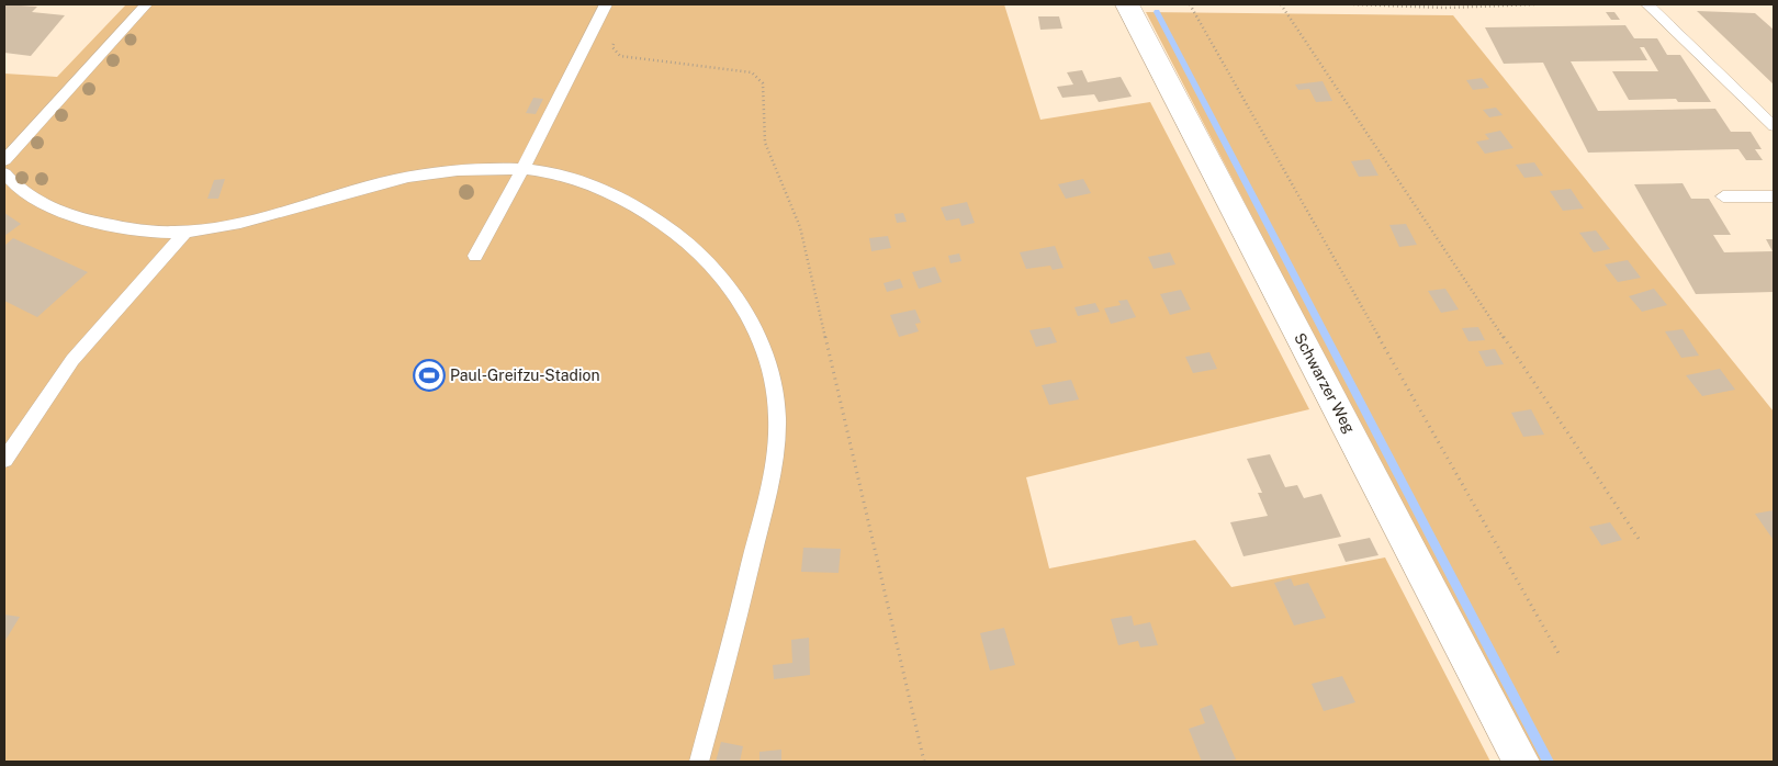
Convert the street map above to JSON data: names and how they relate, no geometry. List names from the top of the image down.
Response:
{
  "streets": {
    "street": ["Schwarzer Weg"]
  },
  "places": {
    "sports": ["Paul-Greifzu-Stadion"]
  }
}
